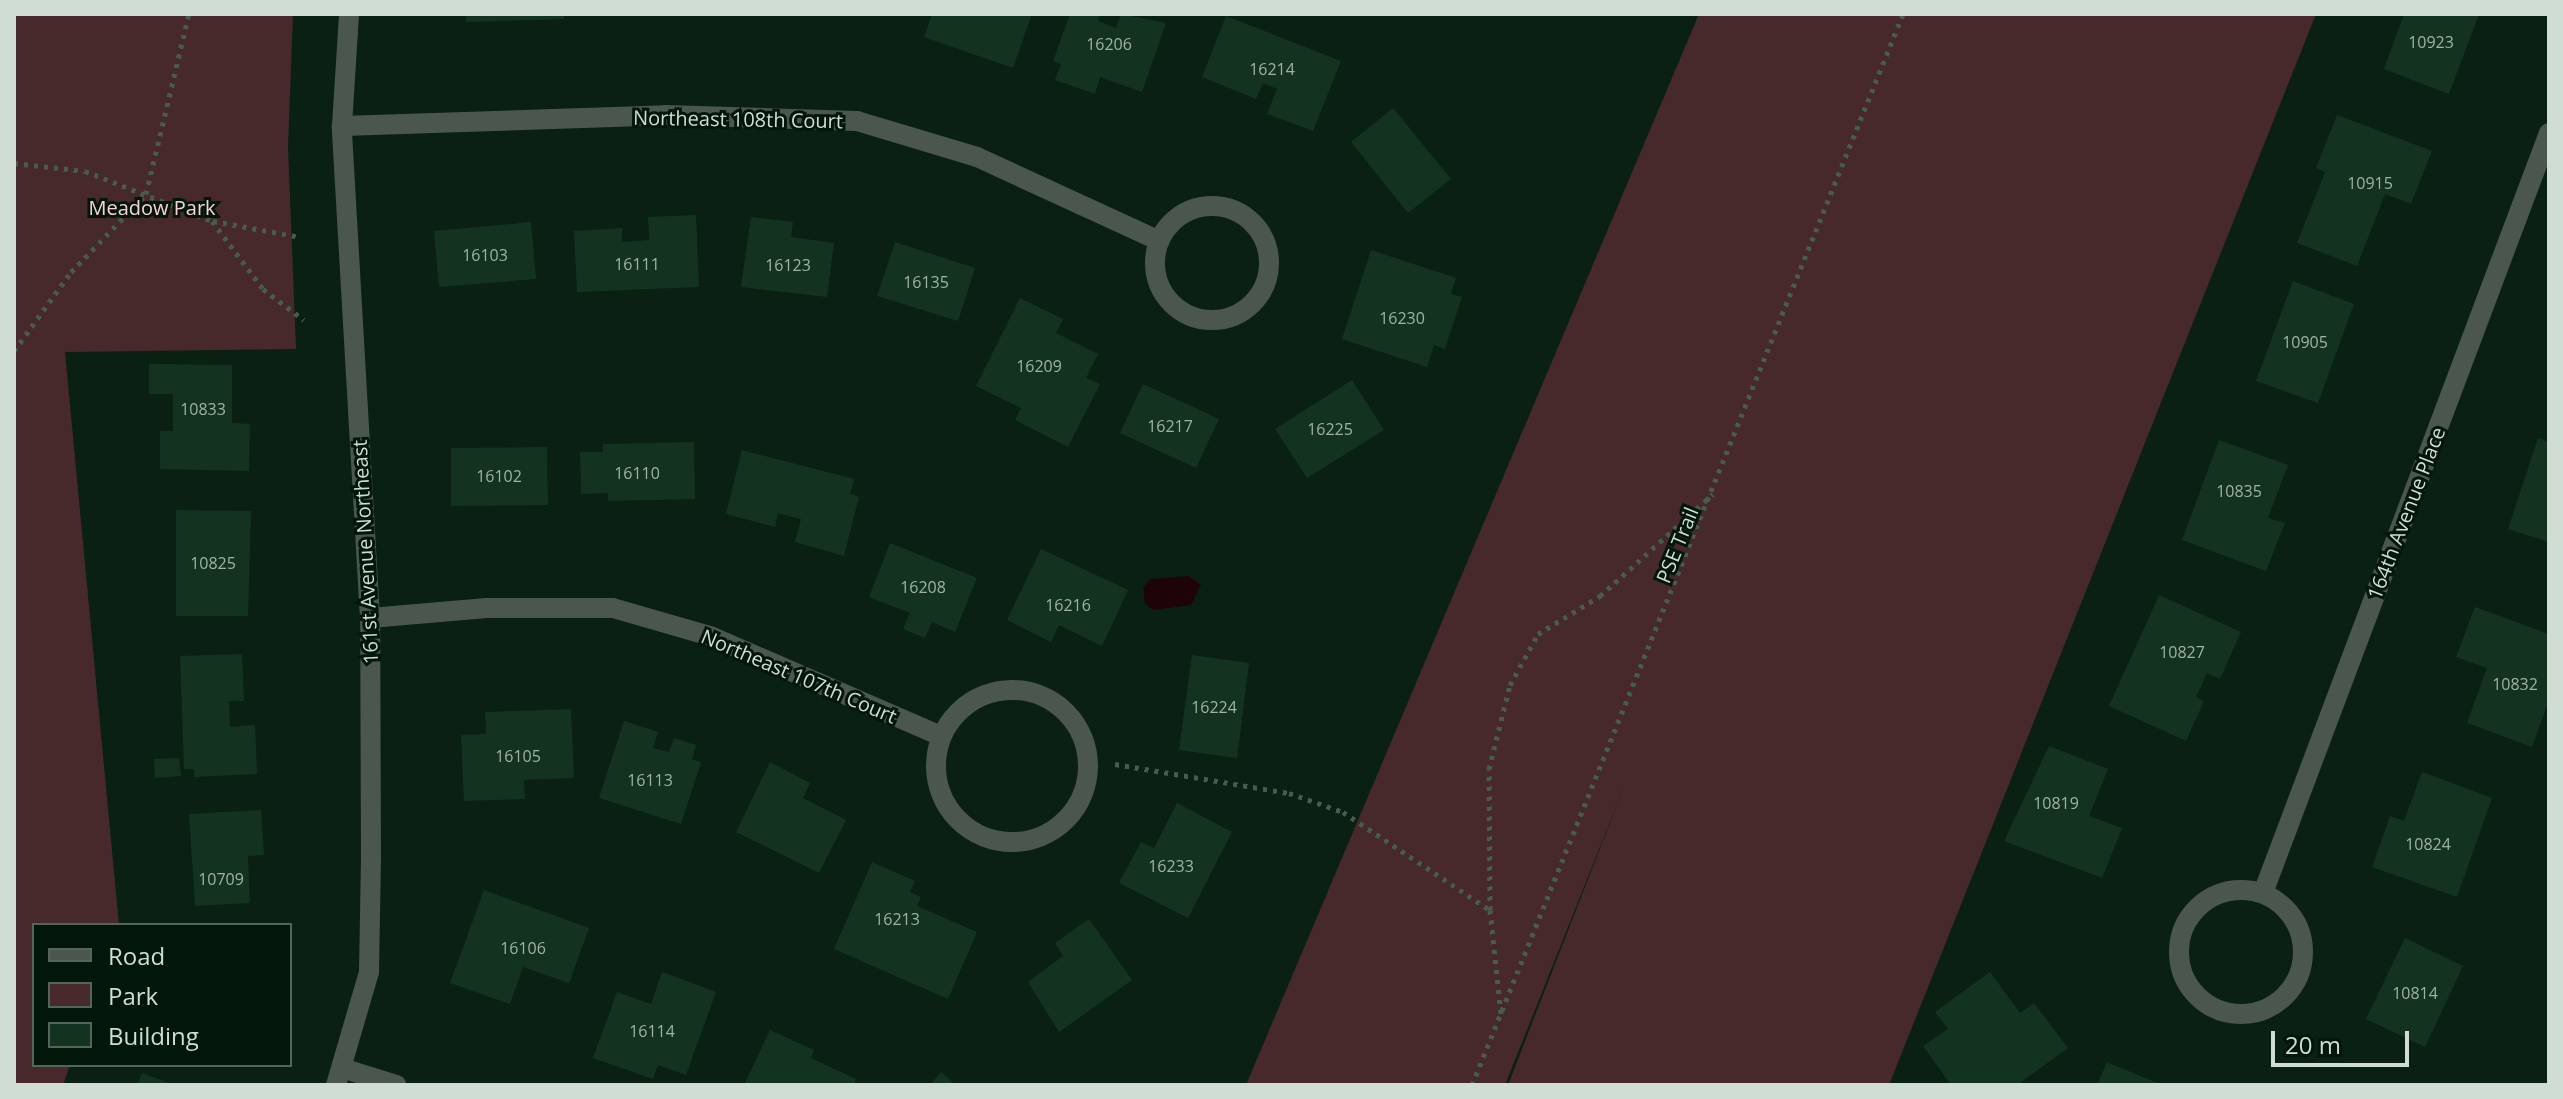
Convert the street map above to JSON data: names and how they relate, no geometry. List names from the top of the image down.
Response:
{
  "streets": {
    "street": [
      "Northeast 108th Court",
      "164th Avenue Place",
      "161st Avenue Northeast",
      "Northeast 107th Court"
    ],
    "path": ["PSE Trail"]
  },
  "crossings": [
    ["Northeast 108th Court", "161st Avenue Northeast"],
    ["161st Avenue Northeast", "Northeast 107th Court"]
  ],
  "parks": ["Meadow Park"],
  "house_numbers": [
    "10923",
    "16206",
    "16214",
    "10915",
    "16103",
    "16111",
    "16123",
    "16135",
    "16230",
    "10905",
    "16209",
    "10833",
    "16217",
    "16225",
    "16110",
    "16102",
    "10835",
    "10825",
    "16208",
    "16216",
    "10827",
    "10832",
    "16224",
    "16105",
    "16113",
    "10819",
    "10824",
    "16233",
    "10709",
    "16213",
    "16106",
    "10814",
    "16114"
  ],
  "legend": ["Road", "Park", "Building"],
  "scale_bar": "20 m"
}
